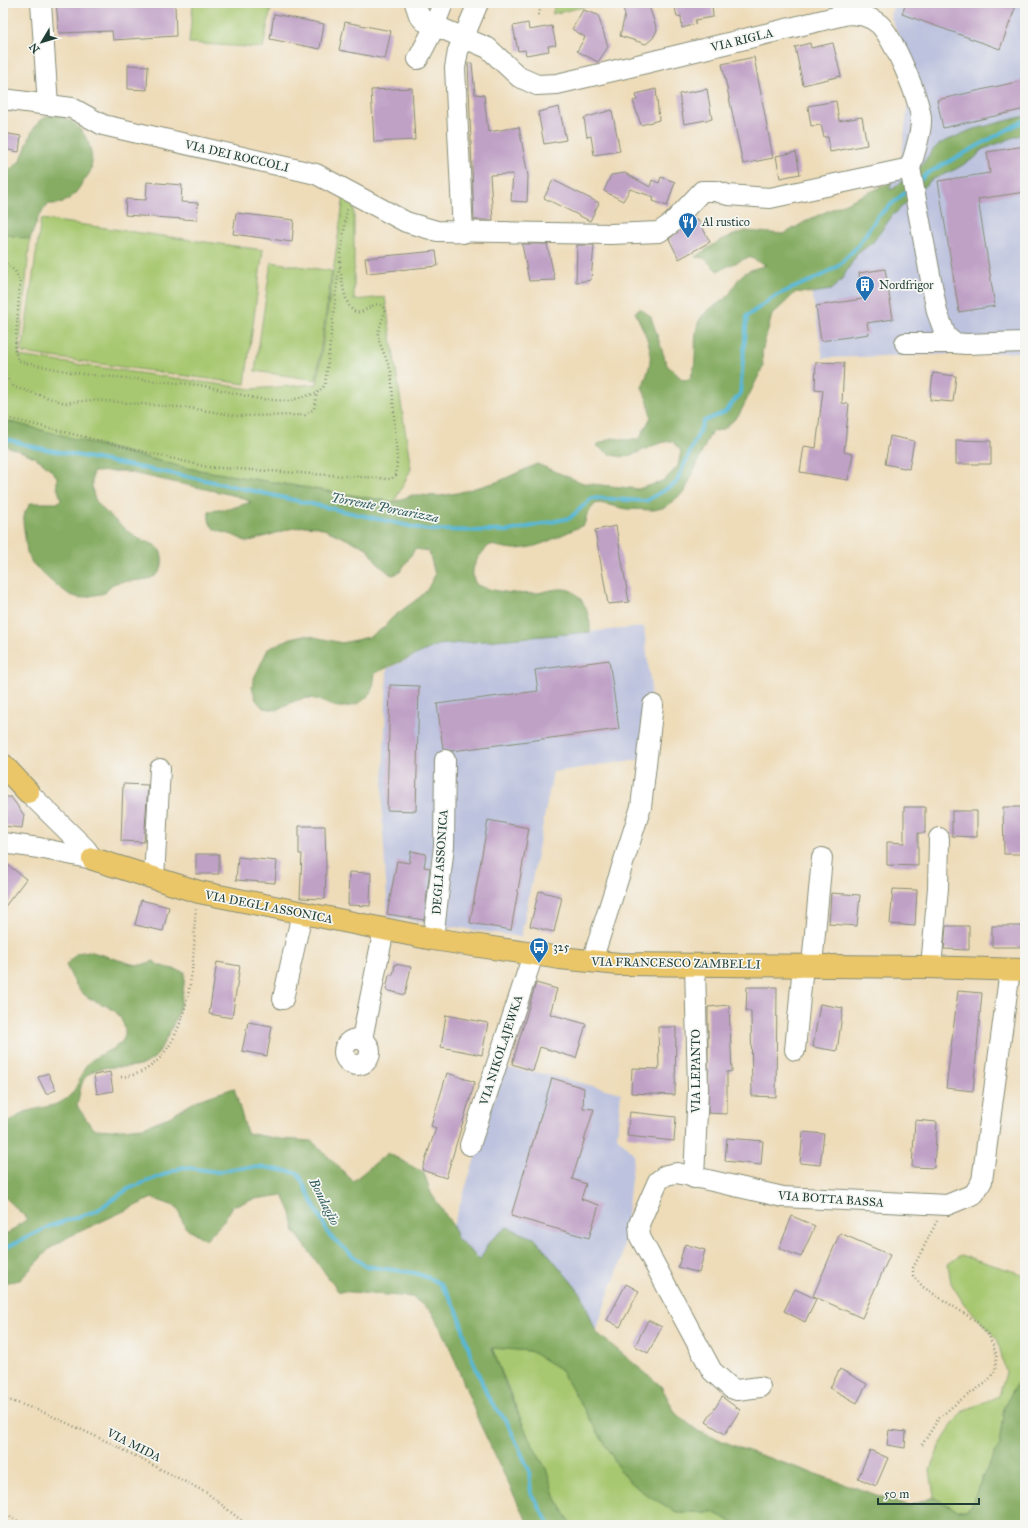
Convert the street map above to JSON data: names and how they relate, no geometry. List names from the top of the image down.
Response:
{
  "streets": {
    "main road": ["VIA DEGLI ASSONICA", "VIA FRANCESCO ZAMBELLI"],
    "street": [
      "VIA RIGLA",
      "VIA DEI ROCCOLI",
      "DEGLI ASSONICA",
      "VIA NIKOLAJEWKA",
      "VIA LEPANTO",
      "VIA BOTTA BASSA"
    ],
    "path": ["VIA MIDA"]
  },
  "crossings": [
    ["DEGLI ASSONICA", "VIA DEGLI ASSONICA"],
    ["VIA DEGLI ASSONICA", "VIA FRANCESCO ZAMBELLI"],
    ["VIA DEGLI ASSONICA", "VIA NIKOLAJEWKA"],
    ["VIA FRANCESCO ZAMBELLI", "VIA NIKOLAJEWKA"],
    ["VIA FRANCESCO ZAMBELLI", "VIA LEPANTO"],
    ["VIA FRANCESCO ZAMBELLI", "VIA BOTTA BASSA"],
    ["VIA LEPANTO", "VIA BOTTA BASSA"]
  ],
  "water": ["Torrente Porcarizza", "Bondaglio"],
  "places": {
    "restaurant": ["Al rustico"],
    "building": ["Nordfrigor"],
    "bus stop": ["325"]
  },
  "scale_bar": "50 m",
  "north": "bottom left"
}
